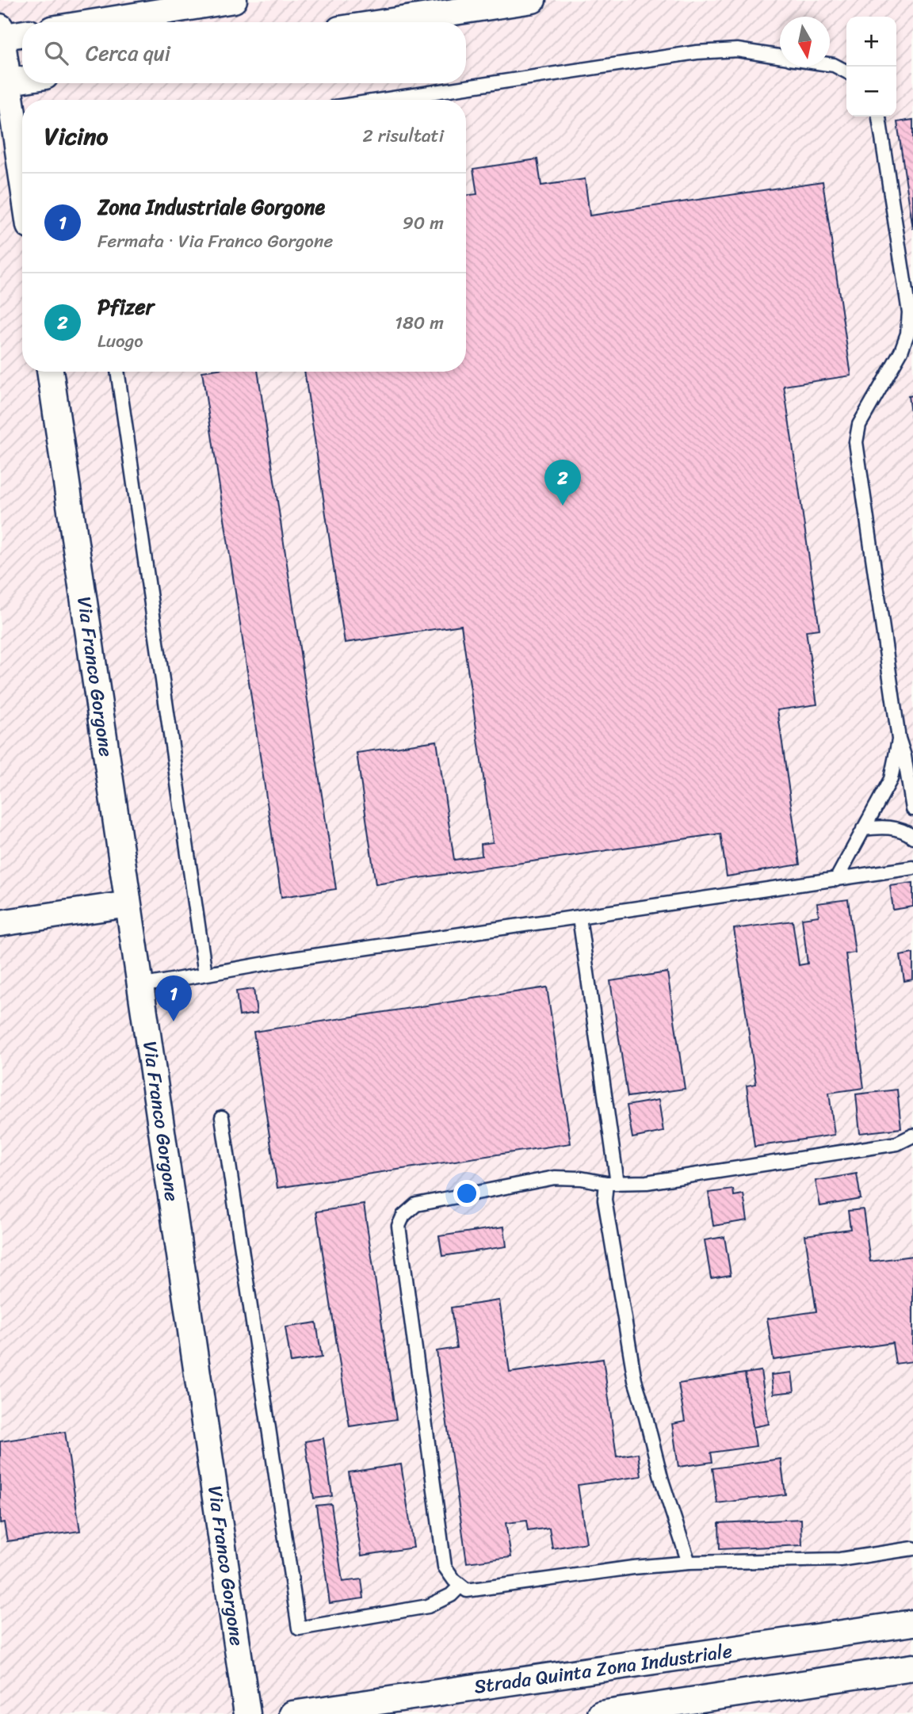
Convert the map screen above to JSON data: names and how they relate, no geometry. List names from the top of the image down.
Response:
{
  "streets": {
    "street": ["Via Franco Gorgone", "Strada Quinta Zona Industriale"]
  },
  "north": "bottom",
  "page": {
    "map_buttons": ["+", "−"],
    "search": "Cerca qui",
    "heading": ["Vicino", "2 risultati"],
    "list": [
      {
        "mark": "1",
        "name": "Zona Industriale Gorgone",
        "note": "Fermata · Via Franco Gorgone",
        "value": "90 m"
      },
      {
        "mark": "2",
        "name": "Pfizer",
        "note": "Luogo",
        "value": "180 m"
      }
    ],
    "pins": ["2", "1"]
  }
}
